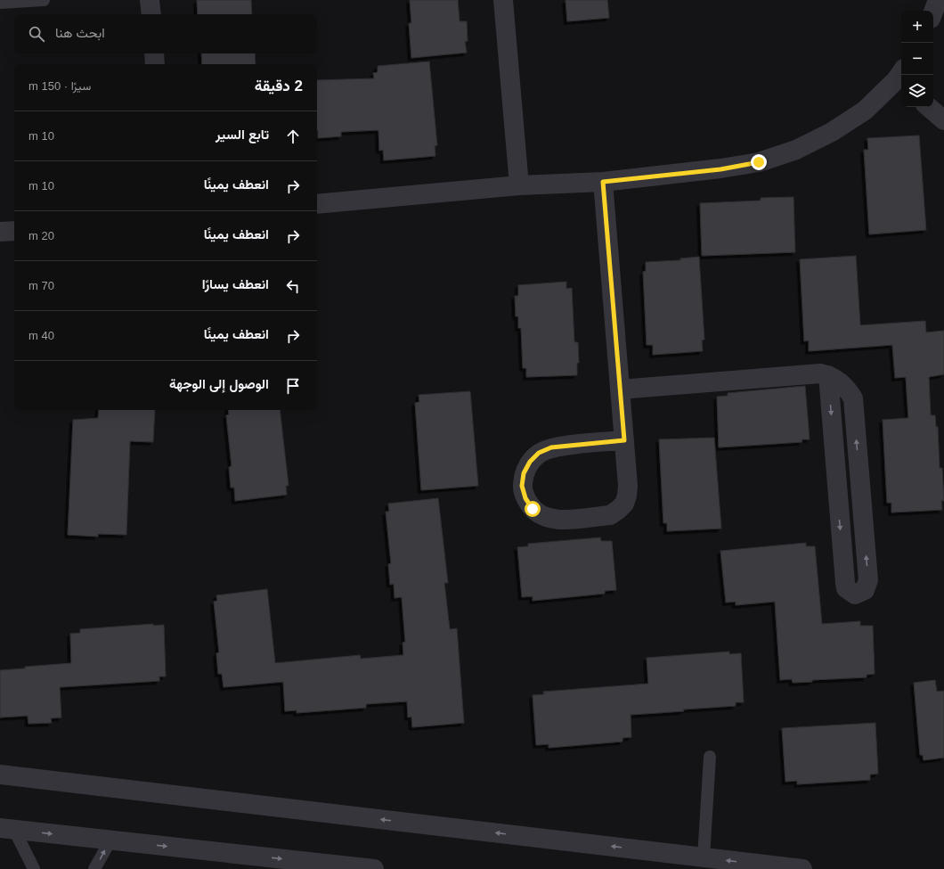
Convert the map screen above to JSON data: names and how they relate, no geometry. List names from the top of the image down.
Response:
{
  "page": {
    "map_buttons": ["+", "−"],
    "search": "ابحث هنا",
    "heading": ["2 دقيقة", "سيرًا · 150 m"],
    "list": [
      ["تابع السير", "10 m"],
      ["انعطف يمينًا", "10 m"],
      ["انعطف يمينًا", "20 m"],
      ["انعطف يسارًا", "70 m"],
      ["انعطف يمينًا", "40 m"],
      "الوصول إلى الوجهة"
    ]
  }
}
